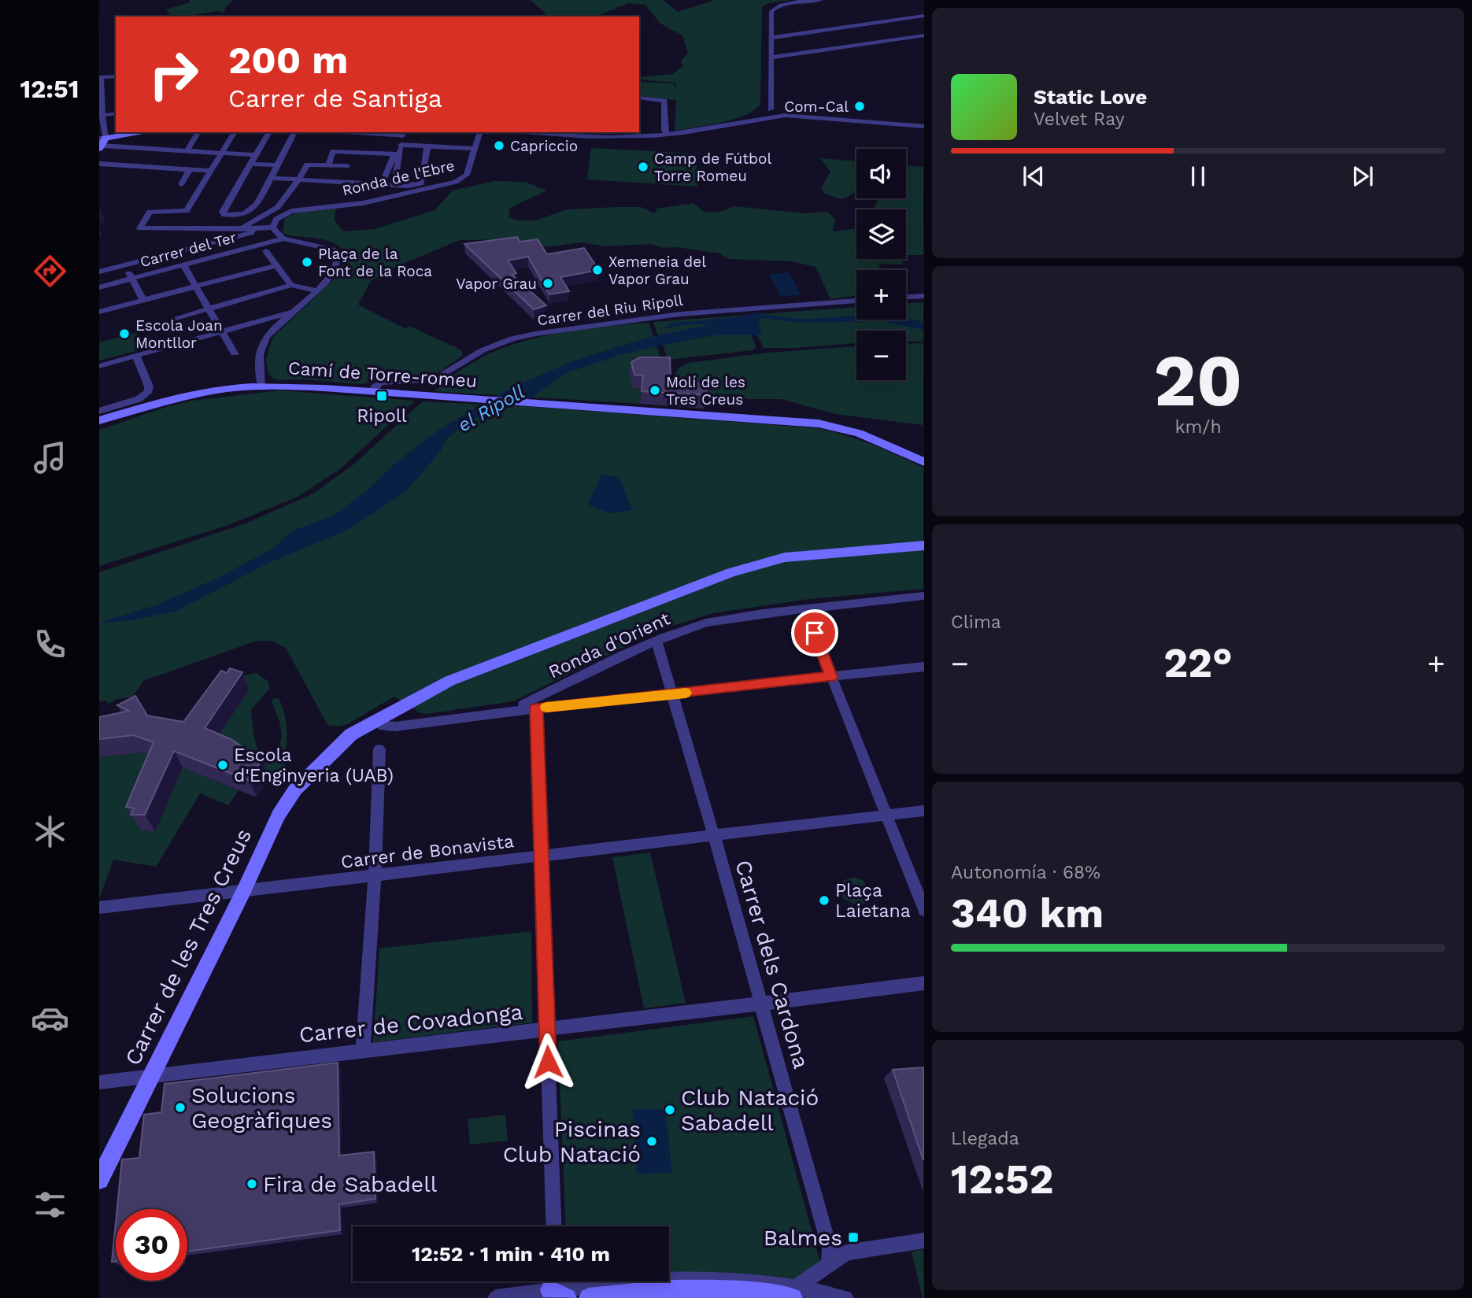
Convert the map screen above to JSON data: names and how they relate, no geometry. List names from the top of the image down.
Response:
{
  "streets": {
    "street": [
      "Ronda de l'Ebre",
      "Carrer del Ter",
      "Carrer del Riu Ripoll",
      "Camí de Torre-romeu",
      "Ronda d'Orient",
      "Carrer de Bonavista",
      "Carrer de les Tres Creus",
      "Carrer dels Cardona",
      "Carrer de Covadonga"
    ]
  },
  "crossings": [
    ["Carrer del Riu Ripoll", "Camí de Torre-romeu"],
    ["Ronda d'Orient", "Carrer dels Cardona"],
    ["Carrer de Bonavista", "Carrer de les Tres Creus"],
    ["Carrer de Bonavista", "Carrer dels Cardona"],
    ["Carrer de les Tres Creus", "Carrer de Covadonga"],
    ["Carrer dels Cardona", "Carrer de Covadonga"]
  ],
  "water": ["el Ripoll"],
  "places": {
    "other": [
      "Com-Cal",
      "Capriccio",
      "Camp de Fútbol Torre Romeu",
      "Plaça de la Font de la Roca",
      "Xemeneia del Vapor Grau",
      "Vapor Grau",
      "Escola Joan Montllor",
      "Molí de les Tres Creus",
      "Escola d'Enginyeria (UAB)",
      "Plaça Laietana",
      "Solucions Geogràfiques",
      "Club Natació Sabadell",
      "Piscinas Club Natació",
      "Fira de Sabadell"
    ],
    "transit": ["Ripoll", "Balmes"]
  },
  "page": {
    "tabs": "12:51",
    "turn": ["200 m", "Carrer de Santiga"],
    "song": ["Static Love", "Velvet Ray"],
    "map_buttons": ["+", "−"],
    "tile": [
      ["20", "km/h"],
      "Clima",
      ["Autonomía · 68%", "340 km"],
      ["Llegada", "12:52"]
    ],
    "heat": ["−", "22°", "+"],
    "limit": "30",
    "trip": "12:52 · 1 min · 410 m"
  }
}
